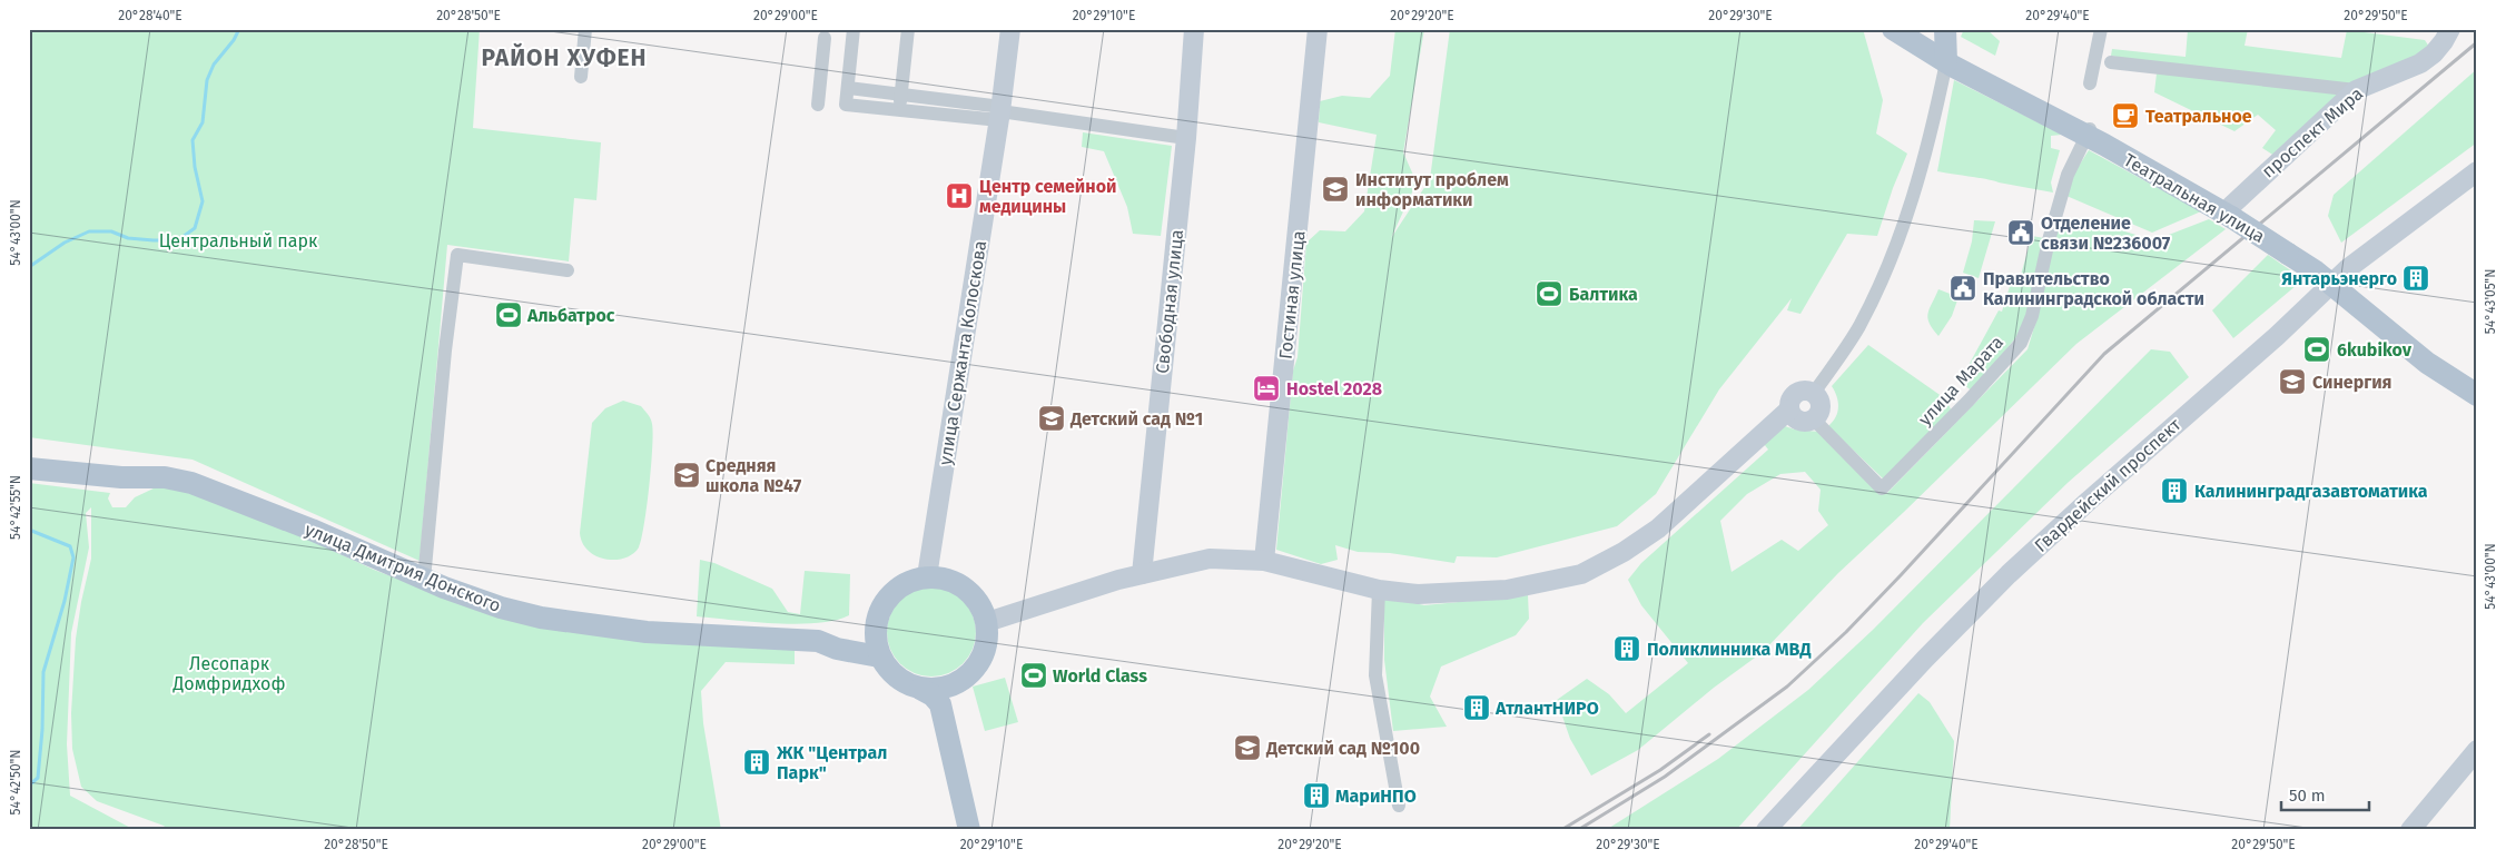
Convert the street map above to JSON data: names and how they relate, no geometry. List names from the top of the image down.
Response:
{
  "streets": {
    "main road": [
      "проспект Мира",
      "Театральная улица",
      "Гостиная улица",
      "Свободная улица",
      "улица Сержанта Колоскова",
      "Гвардейский проспект",
      "улица Дмитрия Донского"
    ],
    "street": ["улица Марата"]
  },
  "crossings": [
    ["проспект Мира", "Театральная улица"],
    ["Театральная улица", "улица Марата"],
    ["Театральная улица", "Гвардейский проспект"],
    ["улица Сержанта Колоскова", "улица Дмитрия Донского"]
  ],
  "districts": ["РАЙОН ХУФЕН"],
  "parks": ["Центральный парк", "Лесопарк Домфридхоф"],
  "places": {
    "cafe": ["Театральное"],
    "school or university": [
      "Институт проблем информатики",
      "Синергия",
      "Детский сад №1",
      "Средняя школа №47",
      "Детский сад №100"
    ],
    "hospital": ["Центр семейной медицины"],
    "public building": ["Отделение связи №236007", "Правительство Калининградской области"],
    "building": [
      "Янтарьэнерго",
      "Калининградгазавтоматика",
      "Поликлинника МВД",
      "АтлантНИРО",
      "ЖК \"Централ Парк\"",
      "МариНПО"
    ],
    "sports": [
      "Балтика",
      "Альбатрос",
      "6kubikov",
      "World Class"
    ],
    "hotel": ["Hostel 2028"]
  },
  "scale_bar": "50 m",
  "coordinates": [
    "20°28'40\"E",
    "20°28'50\"E",
    "20°29'00\"E",
    "20°29'10\"E",
    "20°29'20\"E",
    "20°29'30\"E",
    "20°29'40\"E",
    "20°29'50\"E",
    "54°43'00\"N",
    "54°43'05\"N",
    "54°42'55\"N",
    "54°42'50\"N"
  ]
}
